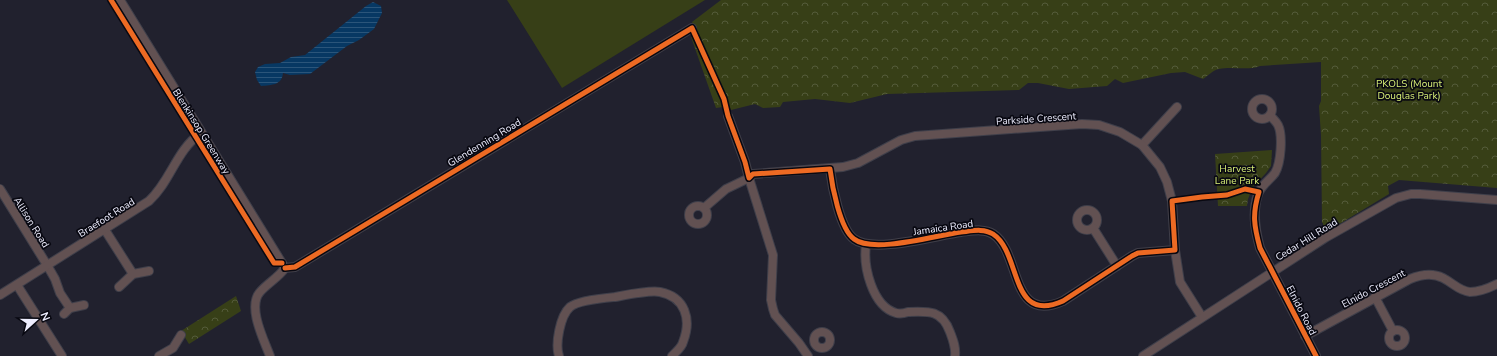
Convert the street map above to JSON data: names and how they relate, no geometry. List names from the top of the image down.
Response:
{
  "streets": {
    "street": [
      "Parkside Crescent",
      "Glendenning Road",
      "Braefoot Road",
      "Allison Road",
      "Jamaica Road",
      "Cedar Hill Road",
      "Elnido Crescent",
      "Elnido Road"
    ],
    "cycle path": ["Blenkinsop Greenway"]
  },
  "crossings": [
    ["Parkside Crescent", "Jamaica Road"],
    ["Parkside Crescent", "Cedar Hill Road"],
    ["Braefoot Road", "Allison Road"],
    ["Cedar Hill Road", "Elnido Road"],
    ["Elnido Crescent", "Elnido Road"]
  ],
  "parks": ["PKOLS (Mount Douglas Park)", "Harvest Lane Park"],
  "north": "right"
}
